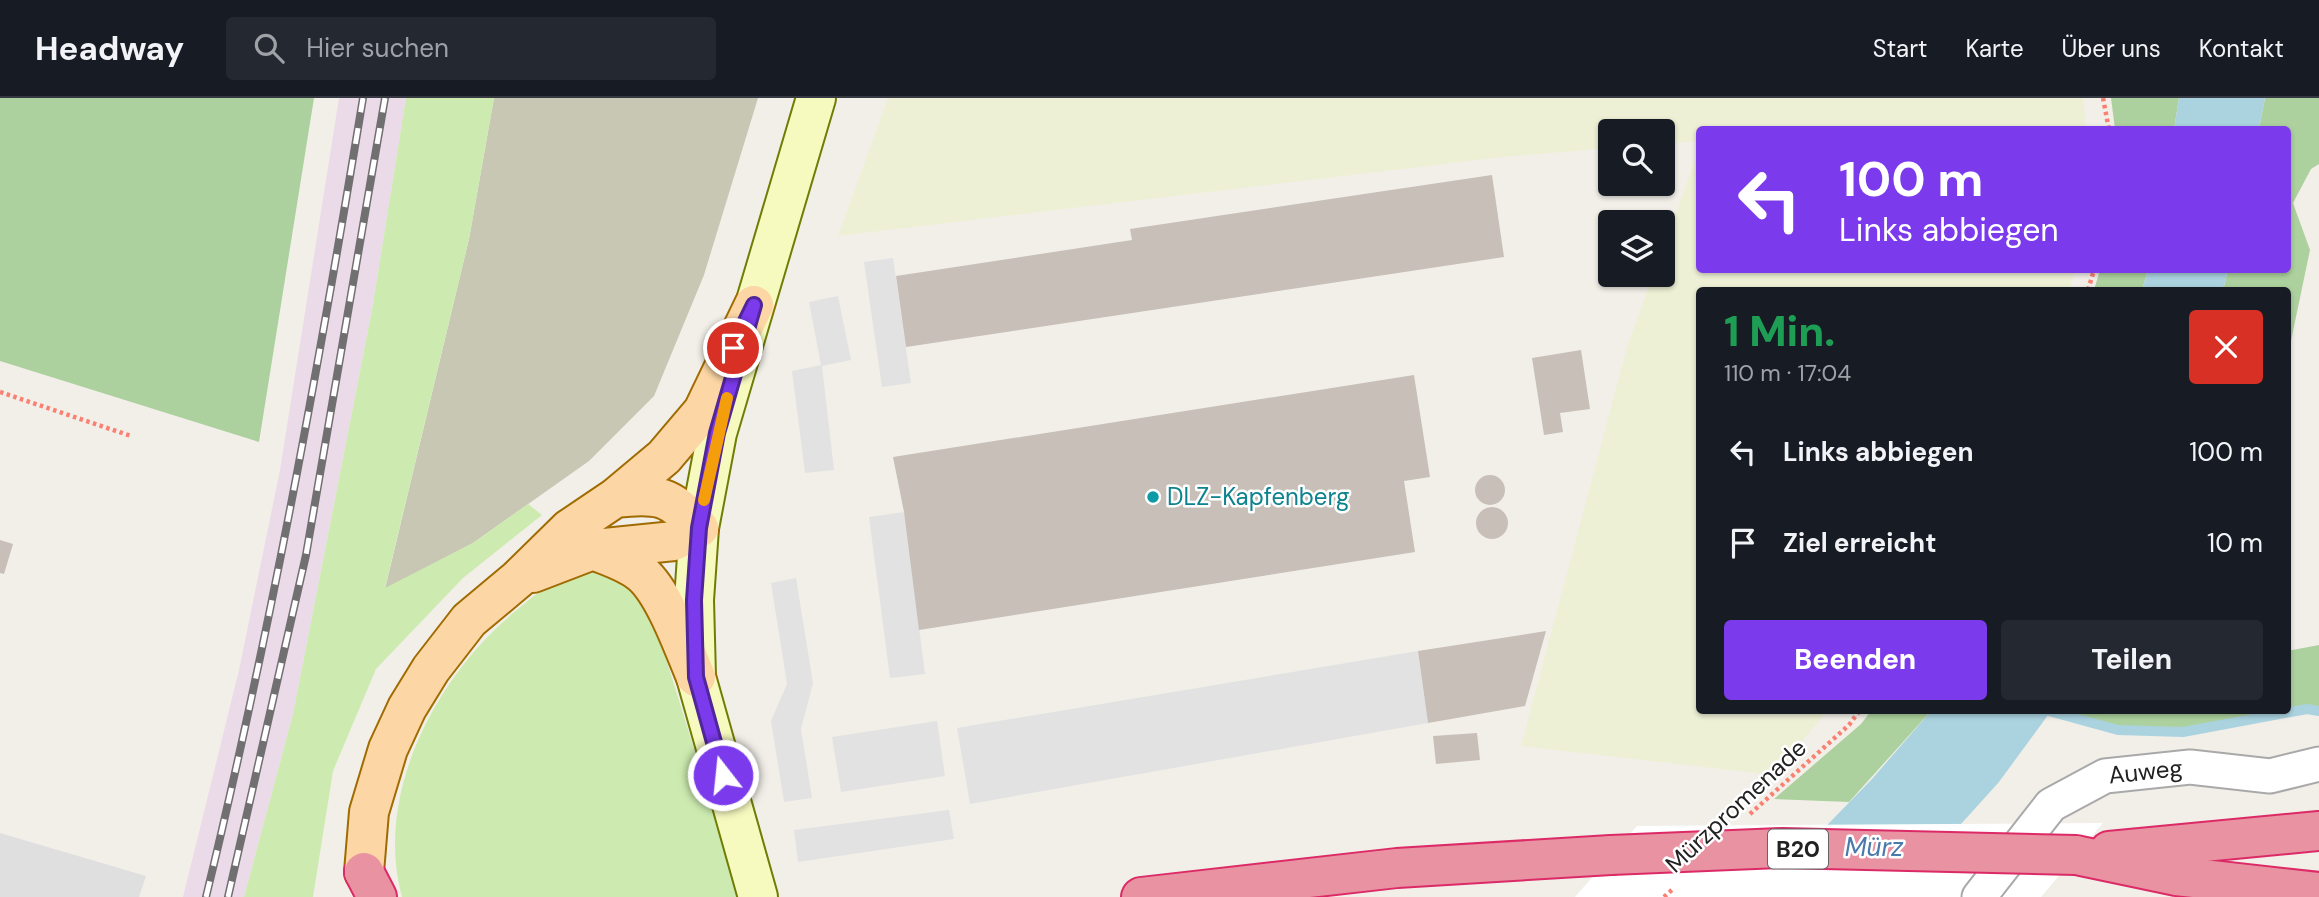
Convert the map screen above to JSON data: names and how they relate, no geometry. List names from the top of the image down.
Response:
{
  "streets": {
    "highway": ["B20"],
    "street": ["Auweg"],
    "path": ["Mürzpromenade"]
  },
  "water": ["Mürz"],
  "places": ["DLZ-Kapfenberg"],
  "page": {
    "header": "Headway",
    "search": "Hier suchen",
    "nav": [
      "Start",
      "Karte",
      "Über uns",
      "Kontakt"
    ],
    "turn": ["100 m", "Links abbiegen"],
    "heading": ["1 Min.", "110 m · 17:04"],
    "list": [
      {
        "name": "Links abbiegen",
        "value": "100 m"
      },
      {
        "name": "Ziel erreicht",
        "value": "10 m"
      }
    ],
    "buttons": ["Beenden", "Teilen"]
  }
}
